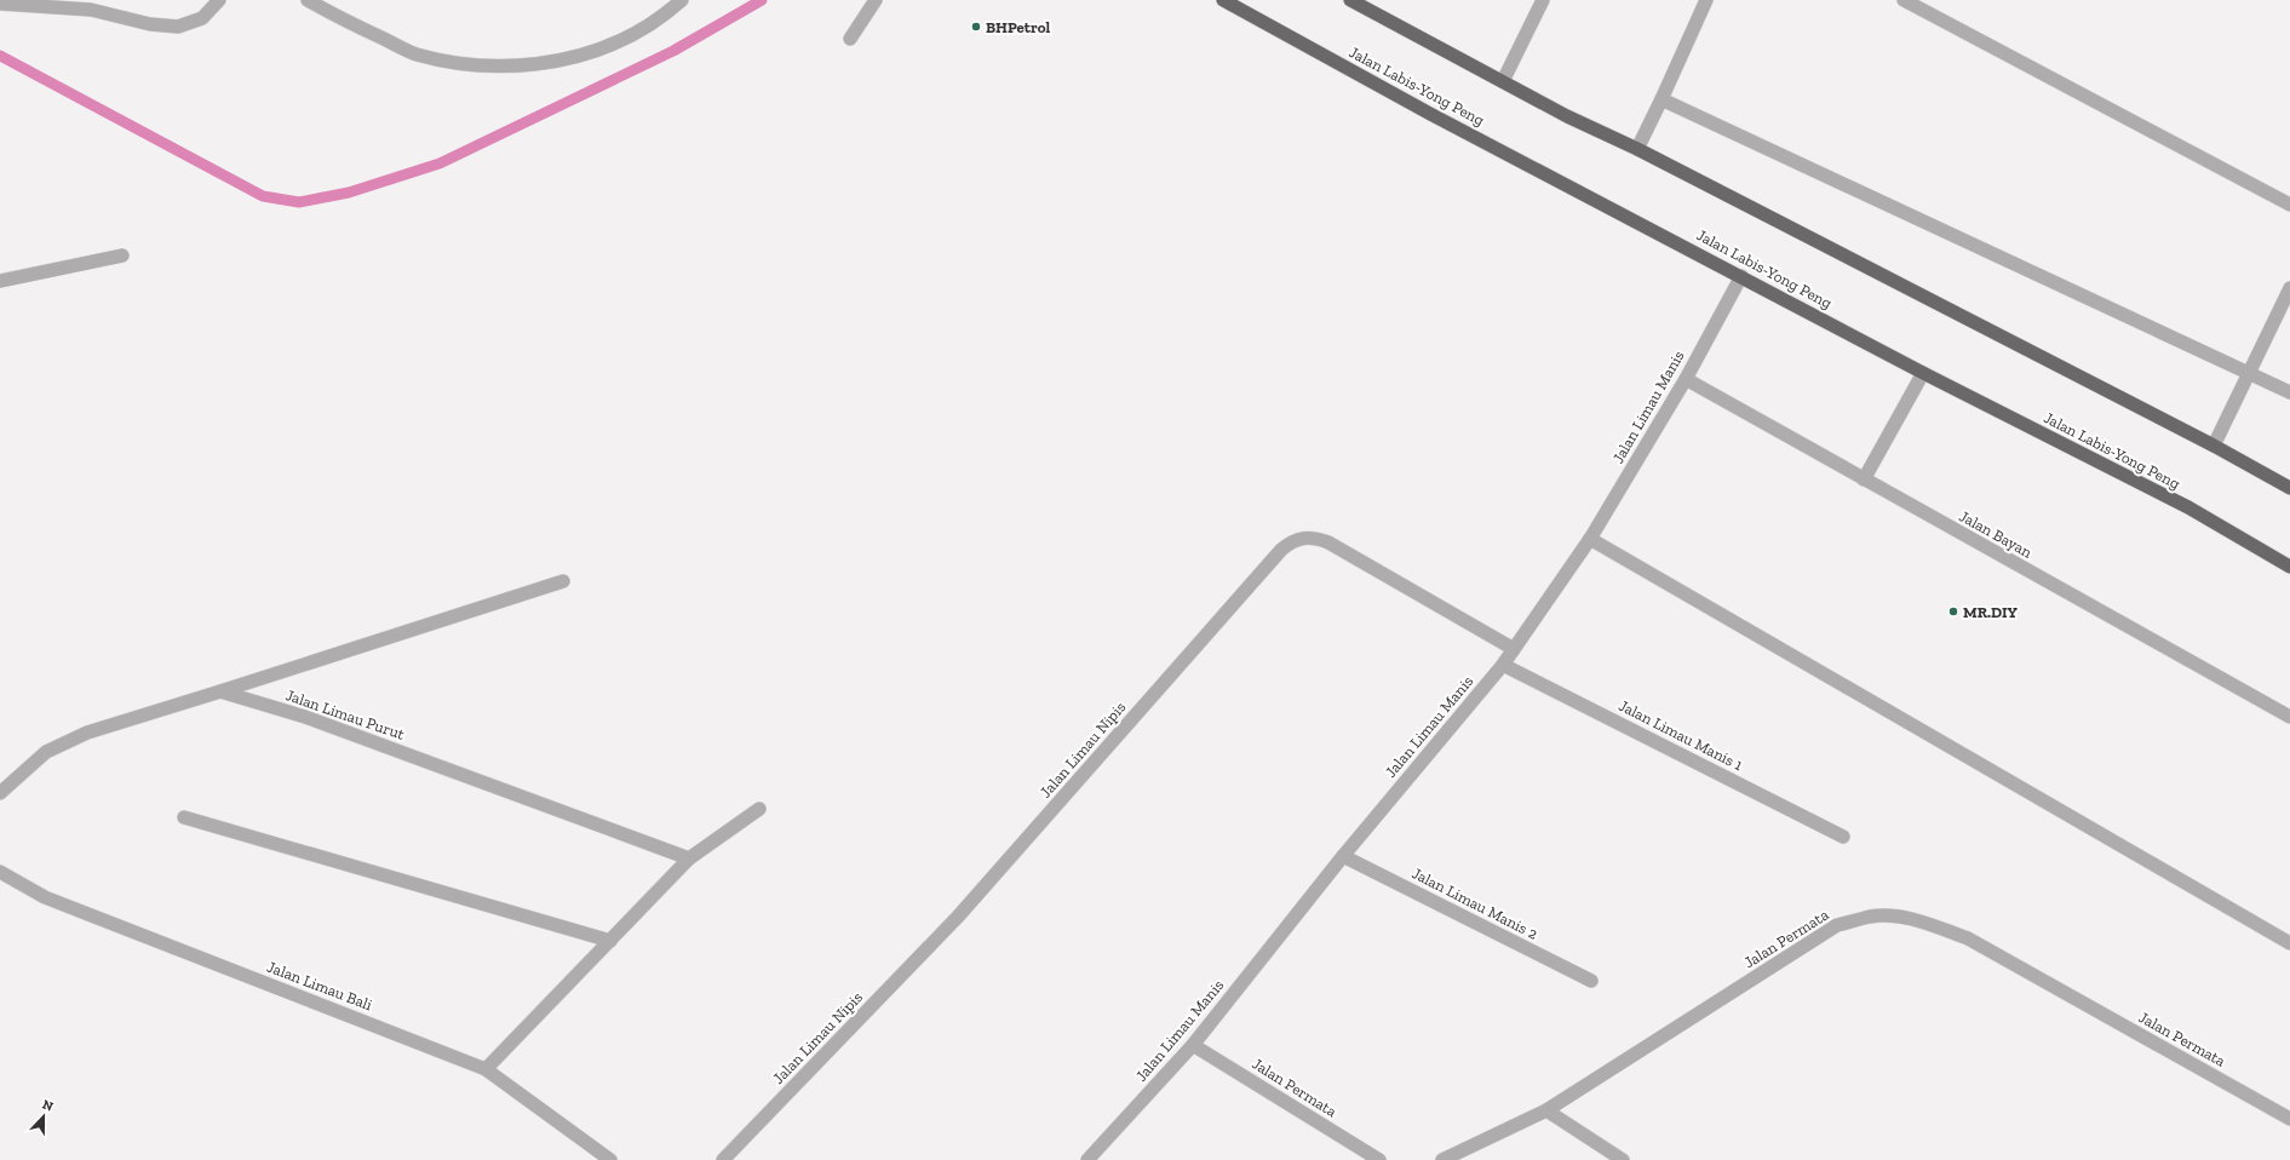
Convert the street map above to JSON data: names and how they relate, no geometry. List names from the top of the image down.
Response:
{
  "streets": {
    "highway": ["Jalan Labis-Yong Peng"],
    "street": [
      "Jalan Limau Manis",
      "Jalan Bayan",
      "Jalan Limau Purut",
      "Jalan Limau Manis 1",
      "Jalan Limau Nipis",
      "Jalan Limau Manis 2",
      "Jalan Permata",
      "Jalan Limau Bali"
    ]
  },
  "crossings": [
    ["Jalan Labis-Yong Peng", "Jalan Limau Manis"],
    ["Jalan Limau Manis", "Jalan Bayan"],
    ["Jalan Limau Manis", "Jalan Limau Manis 1"],
    ["Jalan Limau Manis", "Jalan Limau Nipis"],
    ["Jalan Limau Manis", "Jalan Limau Manis 2"],
    ["Jalan Limau Manis", "Jalan Permata"]
  ],
  "places": ["BHPetrol", "MR.DIY"],
  "north": "top"
}
